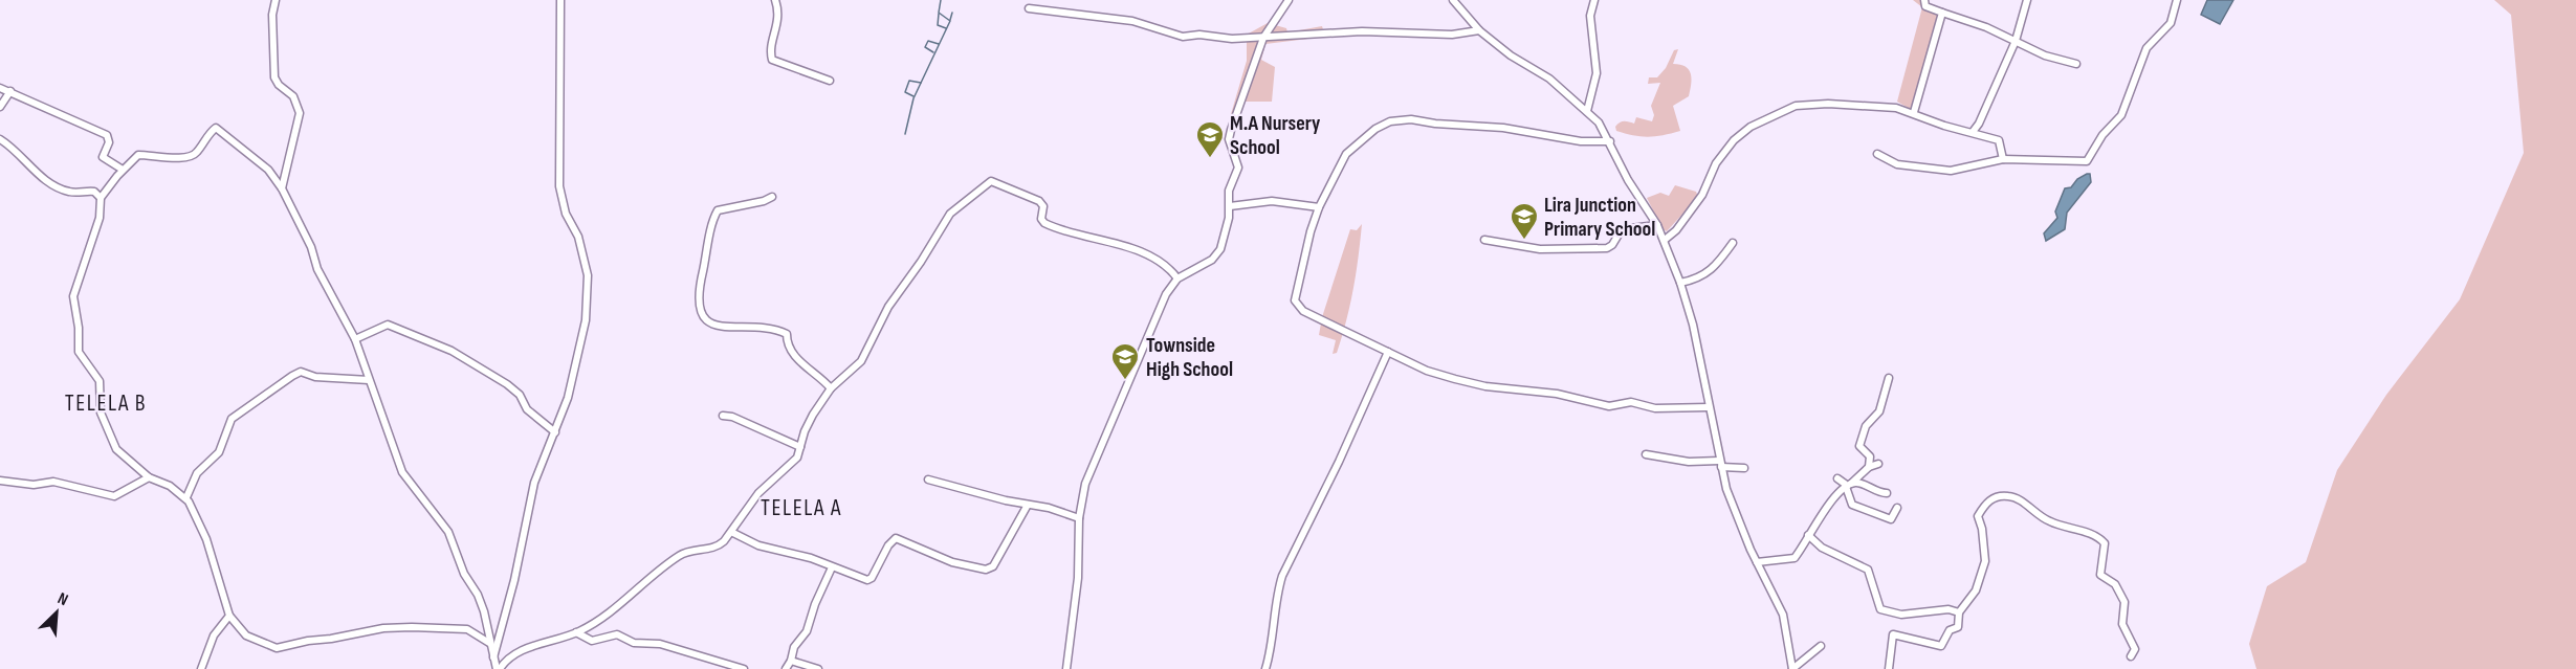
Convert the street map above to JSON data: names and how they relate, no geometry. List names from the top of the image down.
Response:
{
  "districts": ["TELELA B", "TELELA A"],
  "places": {
    "school or university": ["M.A Nursery School", "Lira Junction Primary School", "Townside High School"]
  },
  "north": "top right"
}
